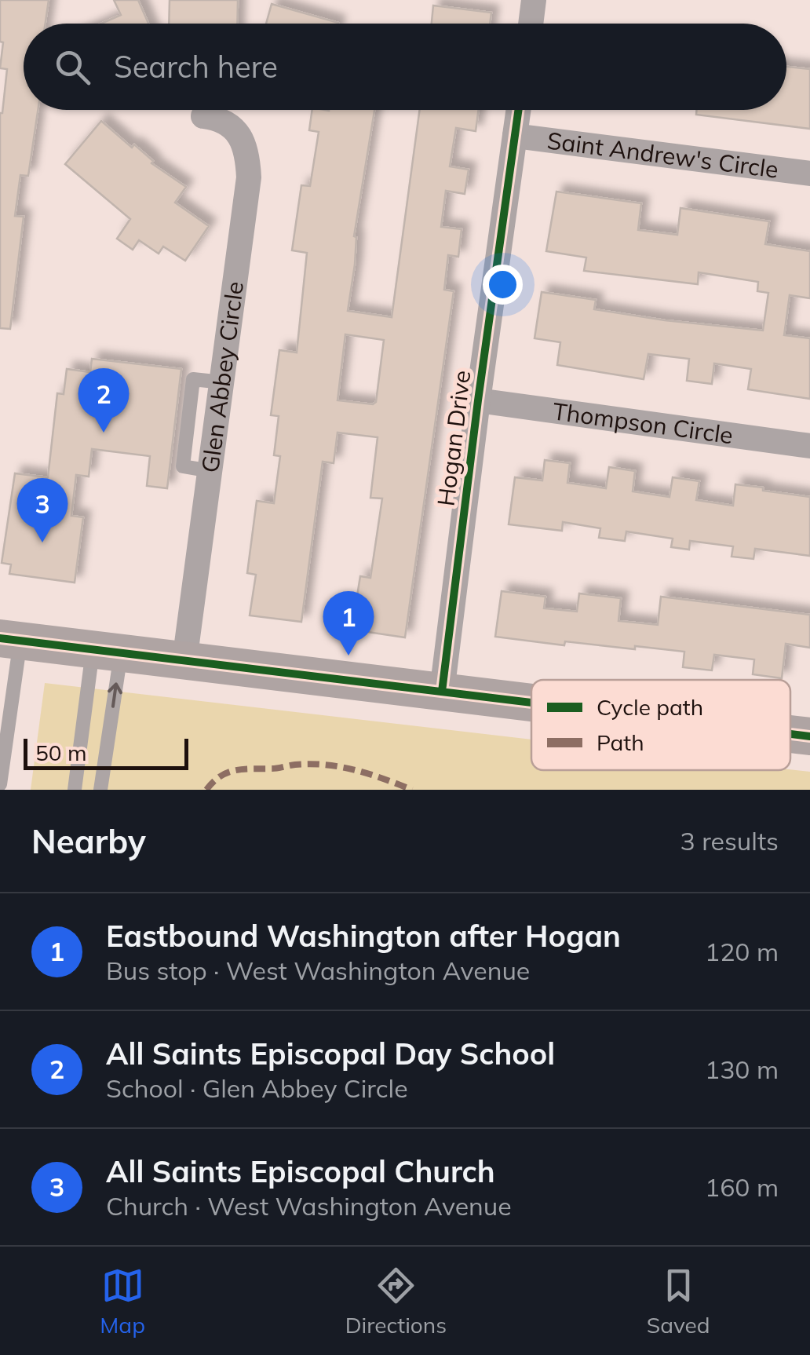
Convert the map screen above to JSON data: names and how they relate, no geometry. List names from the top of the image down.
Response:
{
  "streets": {
    "street": [
      "Saint Andrew's Circle",
      "Glen Abbey Circle",
      "Thompson Circle",
      "Hogan Drive"
    ]
  },
  "crossings": [
    ["Saint Andrew's Circle", "Hogan Drive"],
    ["Thompson Circle", "Hogan Drive"]
  ],
  "legend": ["Cycle path", "Path"],
  "scale_bar": "50 m",
  "page": {
    "search": "Search here",
    "pins": ["2", "3", "1"],
    "scale": "50 m",
    "heading": ["Nearby", "3 results"],
    "list": [
      {
        "mark": "1",
        "name": "Eastbound Washington after Hogan",
        "note": "Bus stop · West Washington Avenue",
        "value": "120 m"
      },
      {
        "mark": "2",
        "name": "All Saints Episcopal Day School",
        "note": "School · Glen Abbey Circle",
        "value": "130 m"
      },
      {
        "mark": "3",
        "name": "All Saints Episcopal Church",
        "note": "Church · West Washington Avenue",
        "value": "160 m"
      }
    ],
    "nav": ["Map", "Directions", "Saved"]
  }
}
